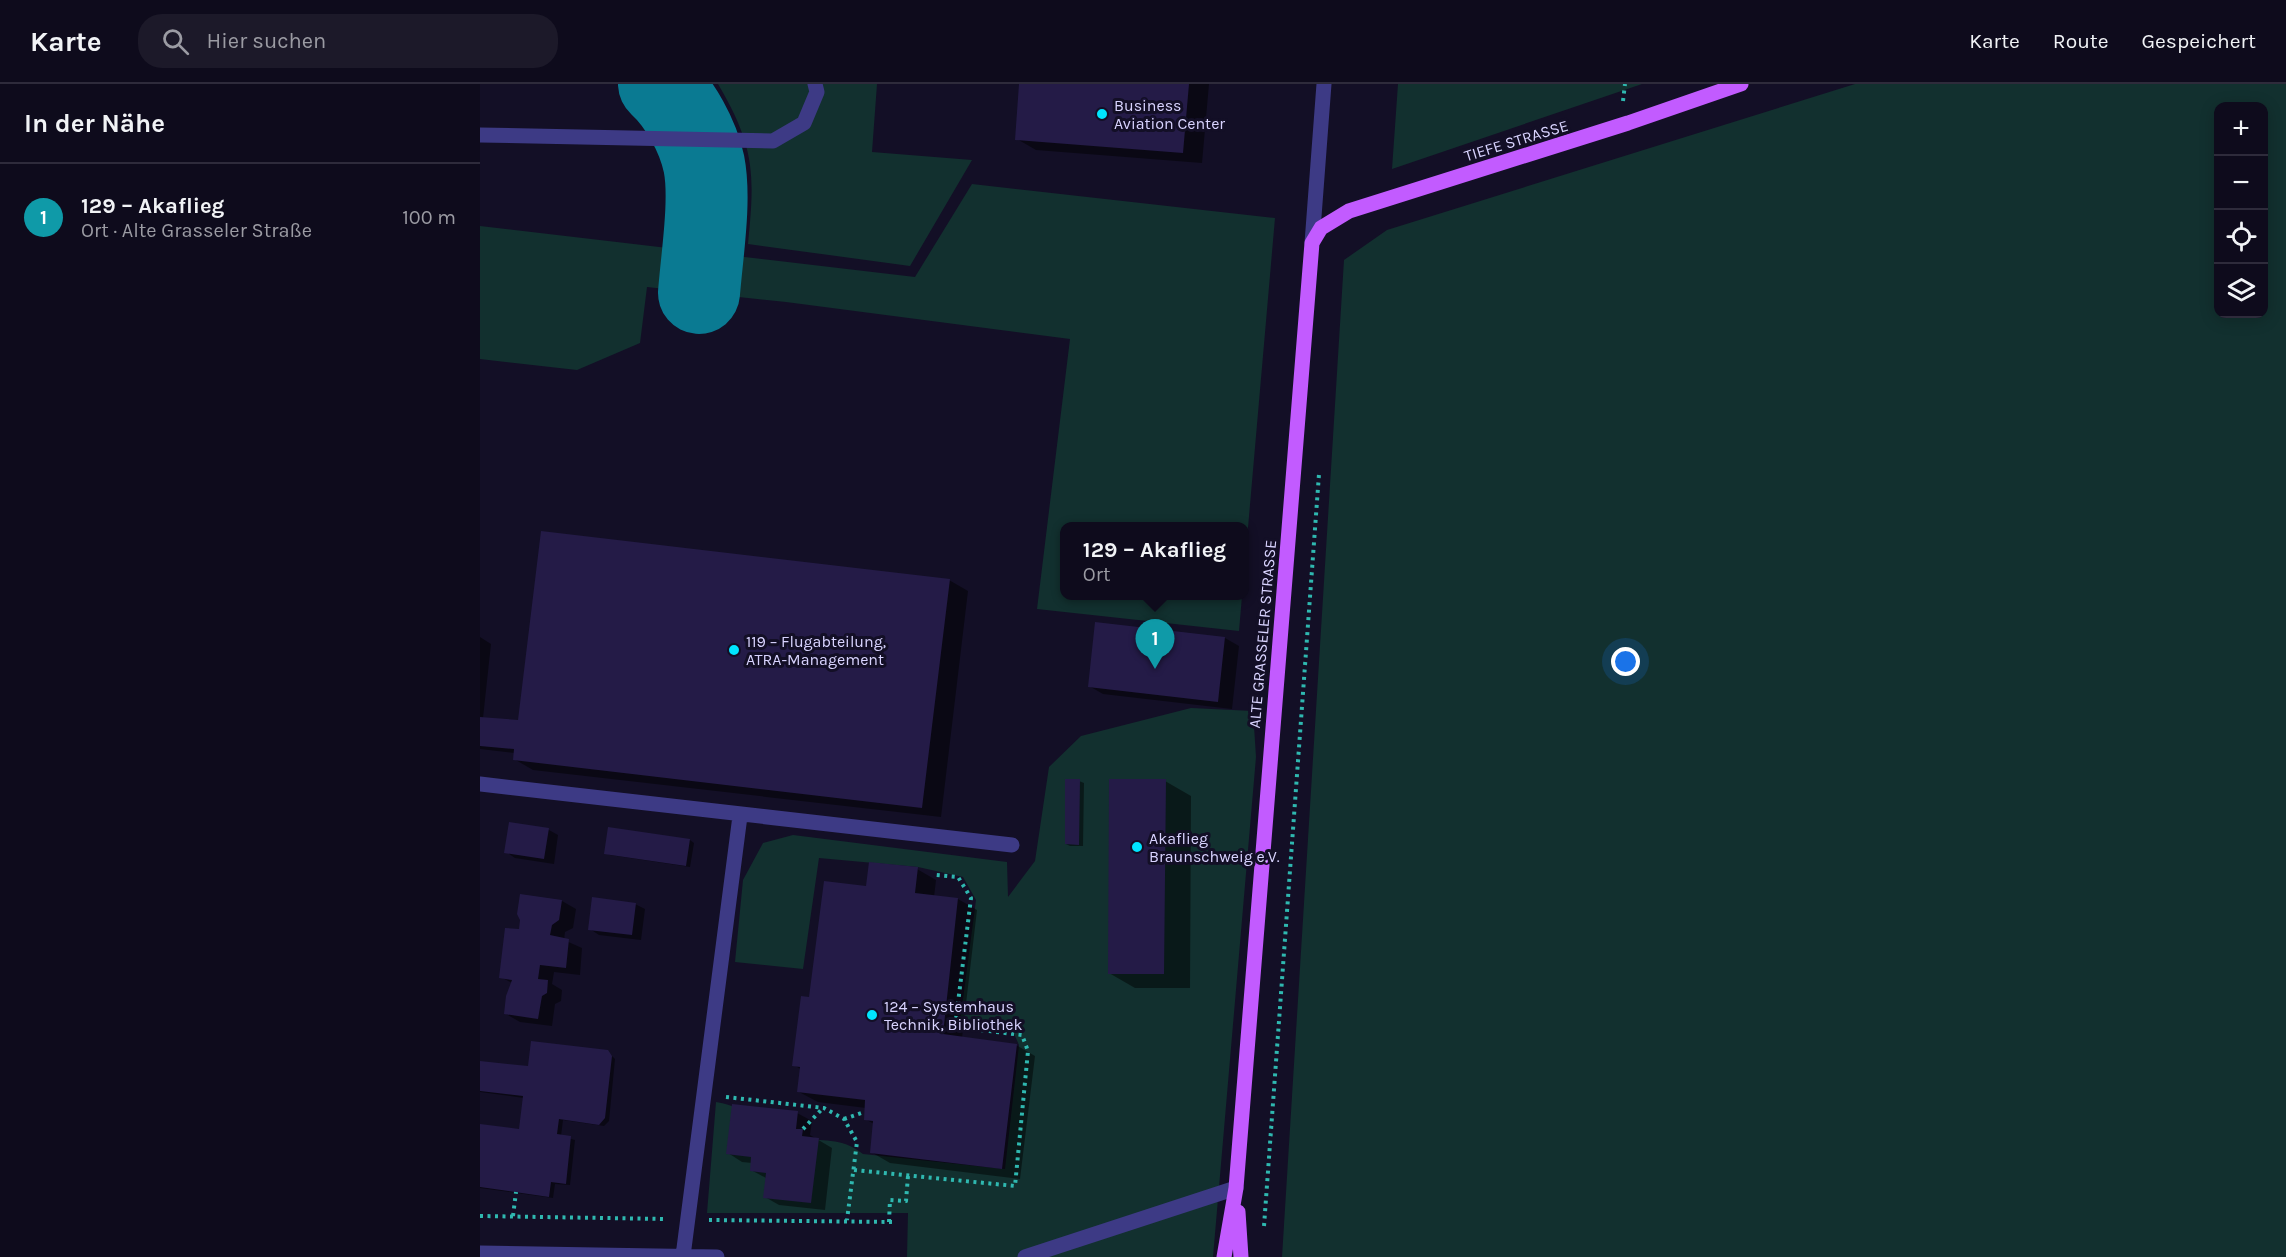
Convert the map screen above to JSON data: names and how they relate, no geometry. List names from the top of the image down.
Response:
{
  "streets": {
    "main road": ["TIEFE STRASSE", "ALTE GRASSELER STRASSE"]
  },
  "crossings": [
    ["TIEFE STRASSE", "ALTE GRASSELER STRASSE"]
  ],
  "places": [
    "Business Aviation Center",
    "119 – Flugabteilung, ATRA-Management",
    "Akaflieg Braunschweig e.V.",
    "124 – Systemhaus Technik, Bibliothek"
  ],
  "page": {
    "header": "Karte",
    "search": "Hier suchen",
    "nav": ["Karte", "Route", "Gespeichert"],
    "heading": "In der Nähe",
    "map_buttons": ["+", "−"],
    "list": [
      {
        "mark": "1",
        "name": "129 – Akaflieg",
        "note": "Ort · Alte Grasseler Straße",
        "value": "100 m"
      }
    ],
    "popup": ["129 – Akaflieg", "Ort"],
    "pins": "1"
  }
}
